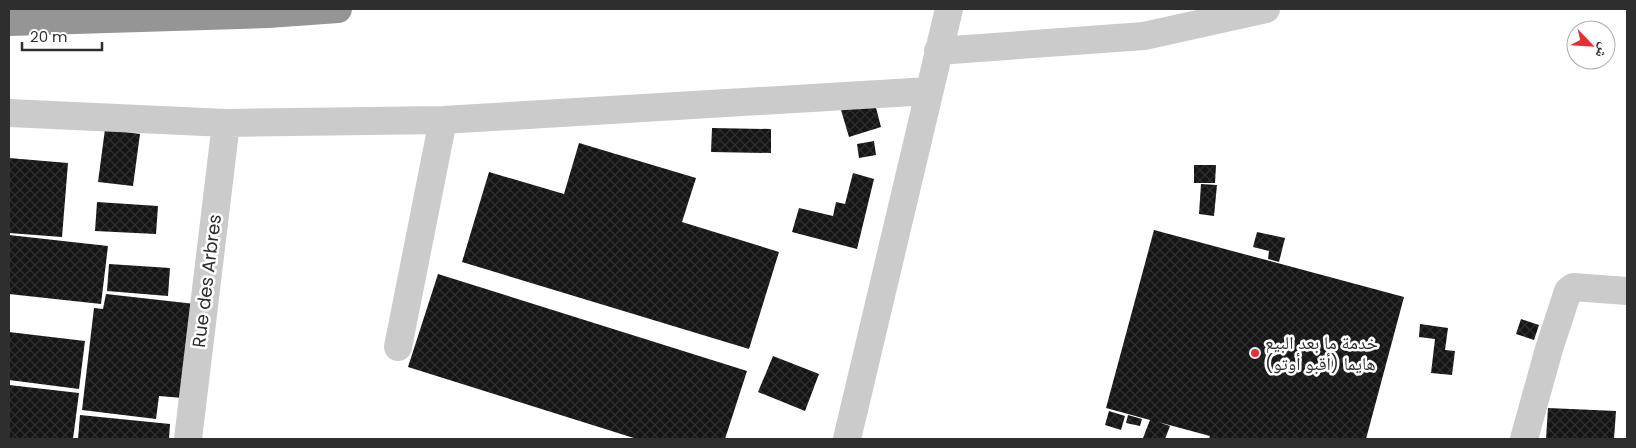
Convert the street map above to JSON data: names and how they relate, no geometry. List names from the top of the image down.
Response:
{
  "streets": {
    "street": ["Rue des Arbres"]
  },
  "places": ["خدمة ما بعد البيع هايما (أقبو أوتو)"],
  "scale_bar": "20 m",
  "north": "bottom right"
}
